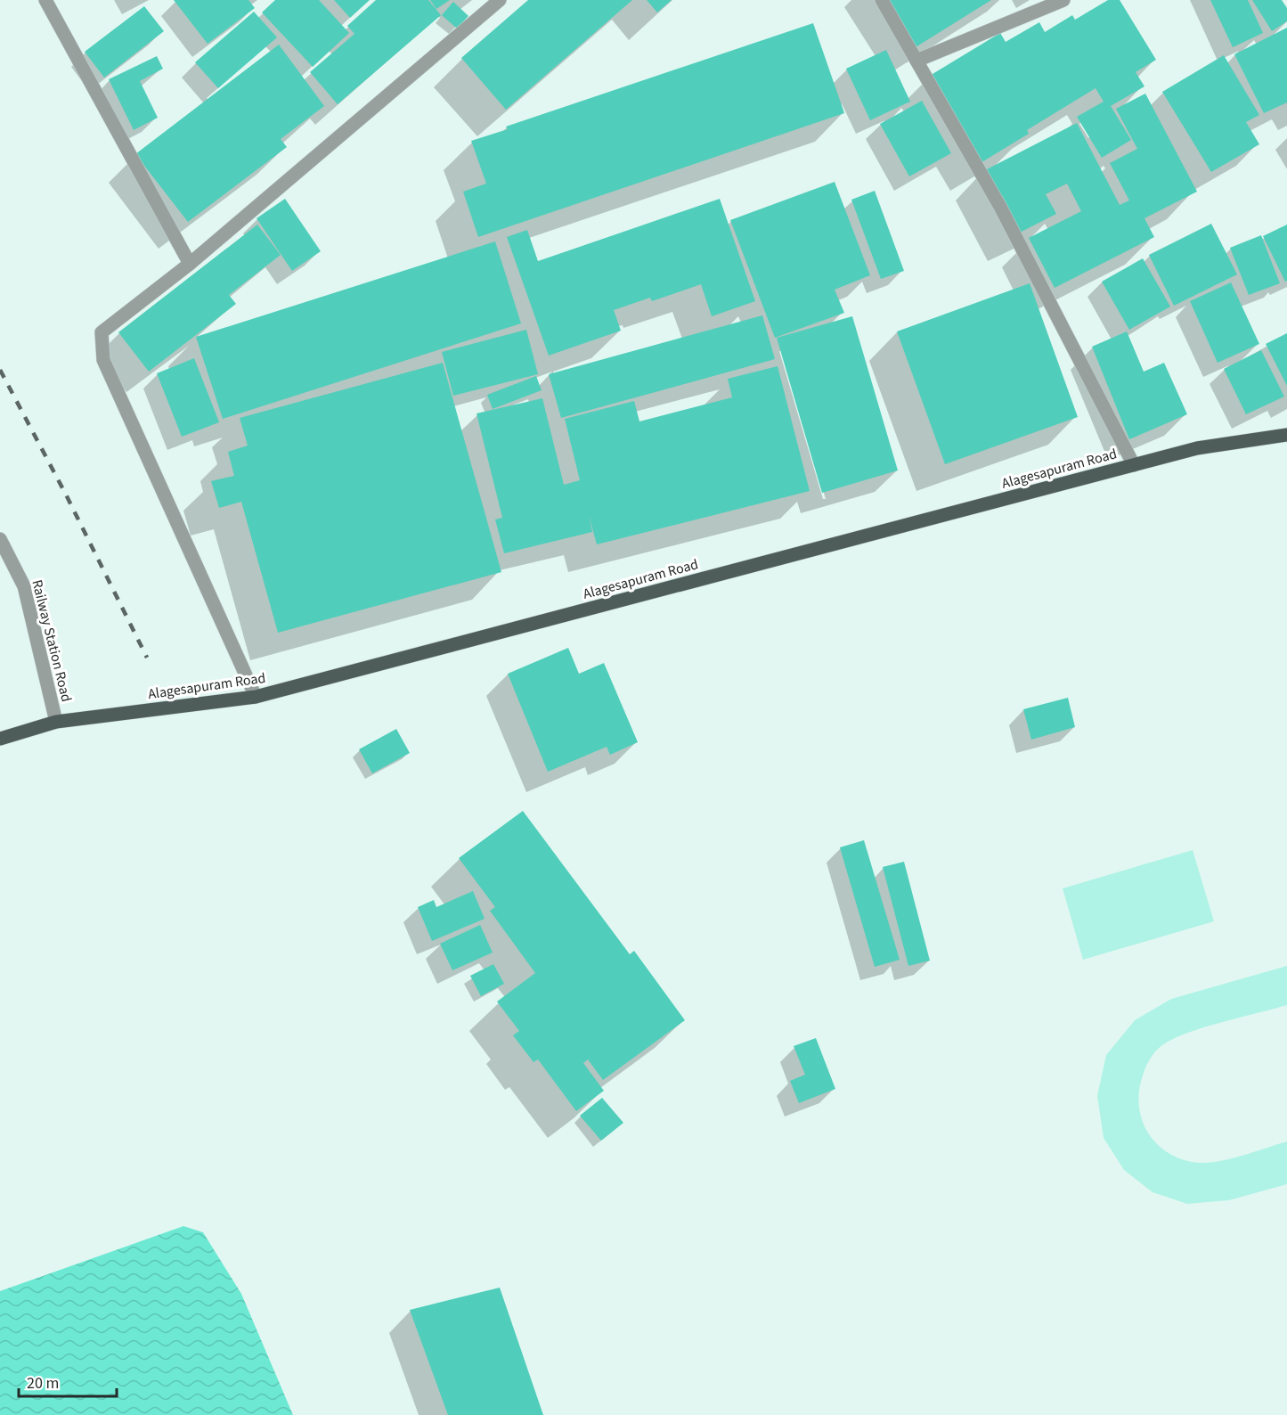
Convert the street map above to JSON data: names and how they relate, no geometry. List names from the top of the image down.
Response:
{
  "streets": {
    "main road": ["Alagesapuram Road"],
    "street": ["Railway Station Road"]
  },
  "crossings": [
    ["Alagesapuram Road", "Railway Station Road"]
  ],
  "scale_bar": "20 m"
}
